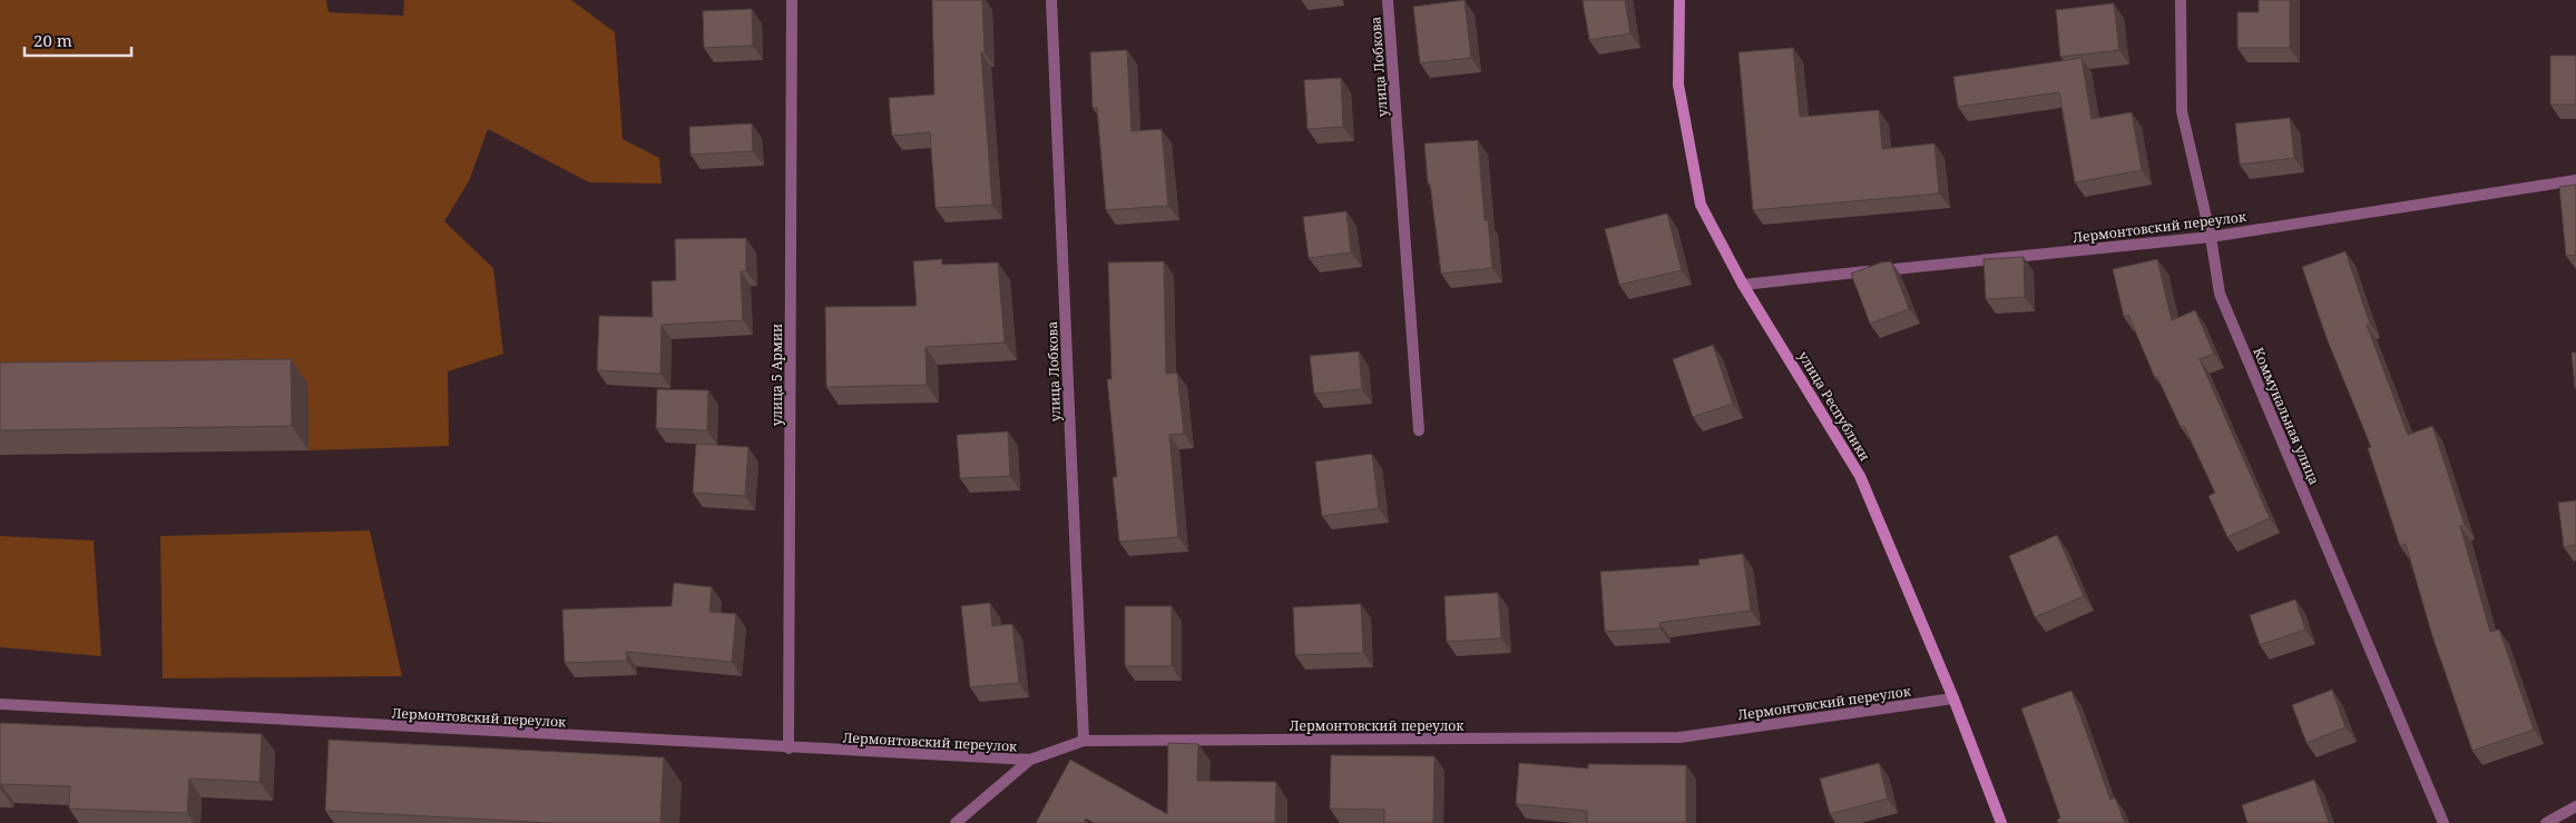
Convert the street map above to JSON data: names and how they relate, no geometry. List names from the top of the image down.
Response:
{
  "streets": {
    "main road": ["улица Республики"],
    "street": [
      "улица Лобкова",
      "Лермонтовский переулок",
      "улица 5 Армии",
      "Коммунальная улица"
    ]
  },
  "crossings": [
    ["улица Лобкова", "Лермонтовский переулок"],
    ["Лермонтовский переулок", "улица 5 Армии"],
    ["Лермонтовский переулок", "улица Республики"],
    ["Лермонтовский переулок", "Коммунальная улица"]
  ],
  "scale_bar": "20 m"
}
